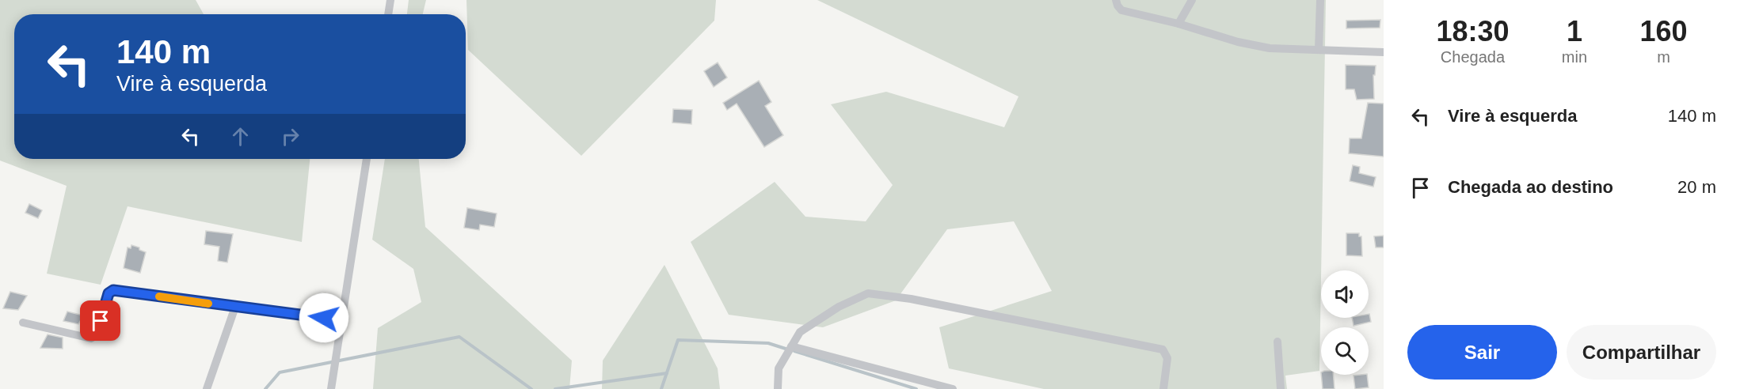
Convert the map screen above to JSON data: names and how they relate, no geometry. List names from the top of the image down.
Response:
{
  "page": {
    "eta": [
      "18:30",
      "Chegada",
      "1",
      "min",
      "160",
      "m"
    ],
    "turn": ["140 m", "Vire à esquerda"],
    "list": [
      {
        "name": "Vire à esquerda",
        "value": "140 m"
      },
      {
        "name": "Chegada ao destino",
        "value": "20 m"
      }
    ],
    "buttons": ["Sair", "Compartilhar"]
  }
}
